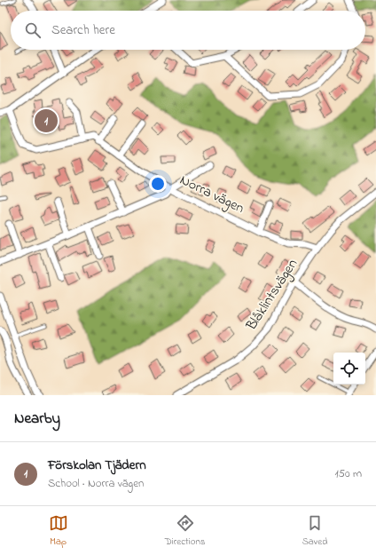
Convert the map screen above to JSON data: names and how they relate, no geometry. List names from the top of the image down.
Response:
{
  "streets": {
    "street": ["Norra vägen", "Blåklintsvägen"]
  },
  "crossings": [
    ["Norra vägen", "Blåklintsvägen"]
  ],
  "page": {
    "search": "Search here",
    "pins": "1",
    "heading": "Nearby",
    "list": [
      {
        "mark": "1",
        "name": "Förskolan Tjädern",
        "note": "School · Norra vägen",
        "value": "150 m"
      }
    ],
    "nav": ["Map", "Directions", "Saved"]
  }
}
